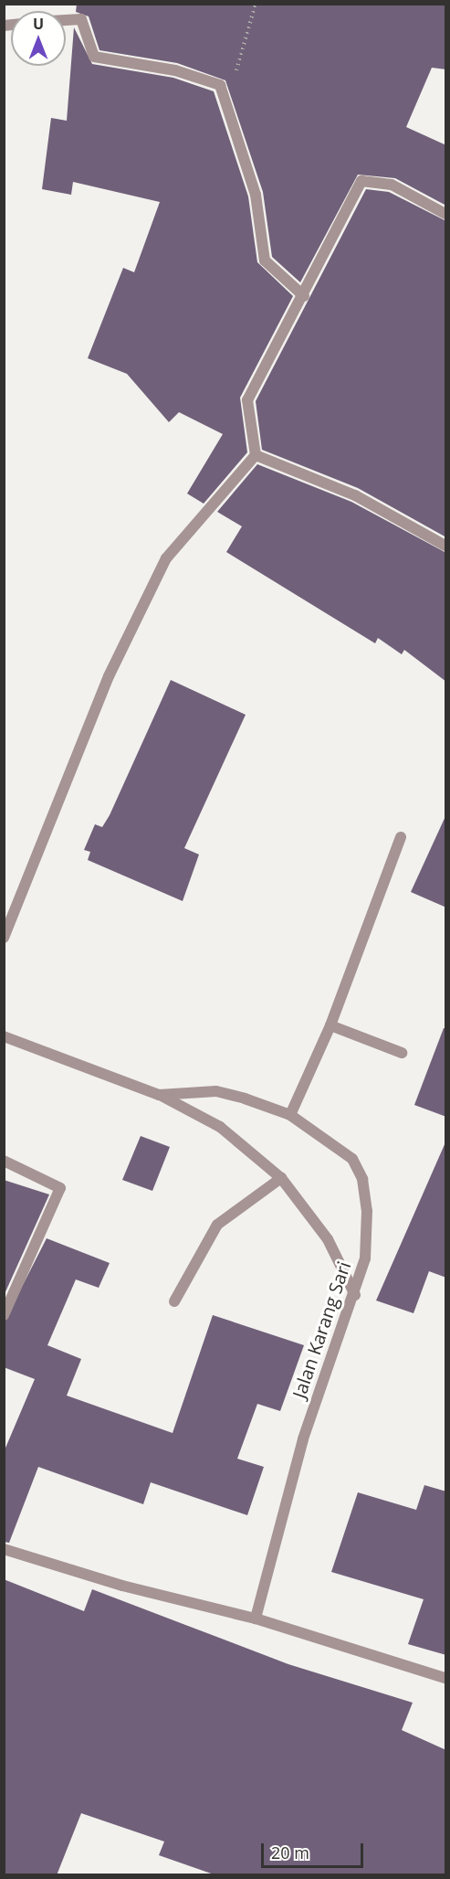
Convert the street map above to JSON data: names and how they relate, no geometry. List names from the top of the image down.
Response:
{
  "streets": {
    "street": ["Jalan Karang Sari"]
  },
  "scale_bar": "20 m",
  "north": "top"
}
